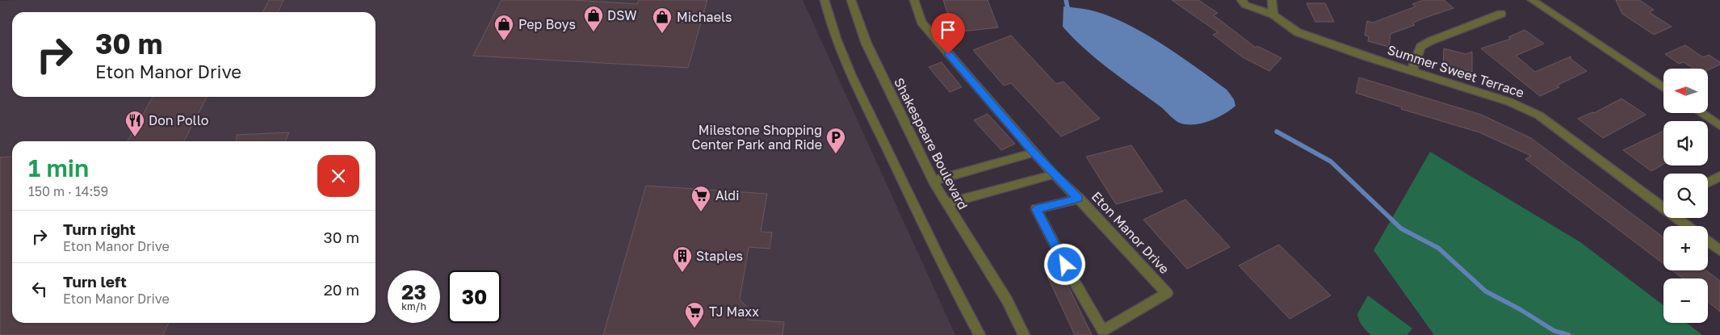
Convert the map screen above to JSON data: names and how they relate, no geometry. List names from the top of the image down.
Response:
{
  "streets": {
    "street": ["Summer Sweet Terrace", "Shakespeare Boulevard", "Eton Manor Drive"]
  },
  "places": {
    "shop": ["DSW", "Michaels", "Pep Boys"],
    "restaurant": ["Don Pollo"],
    "parking": ["Milestone Shopping Center Park and Ride"],
    "supermarket": ["Aldi", "TJ Maxx"],
    "building": ["Staples"]
  },
  "north": "left",
  "page": {
    "turn": ["30 m", "Eton Manor Drive"],
    "map_buttons": ["+", "−"],
    "heading": ["1 min", "150 m · 14:59"],
    "list": [
      {
        "name": "Turn right",
        "note": "Eton Manor Drive",
        "value": "30 m"
      },
      {
        "name": "Turn left",
        "note": "Eton Manor Drive",
        "value": "20 m"
      }
    ],
    "speed": "23 km/h",
    "limit": "30"
  }
}
